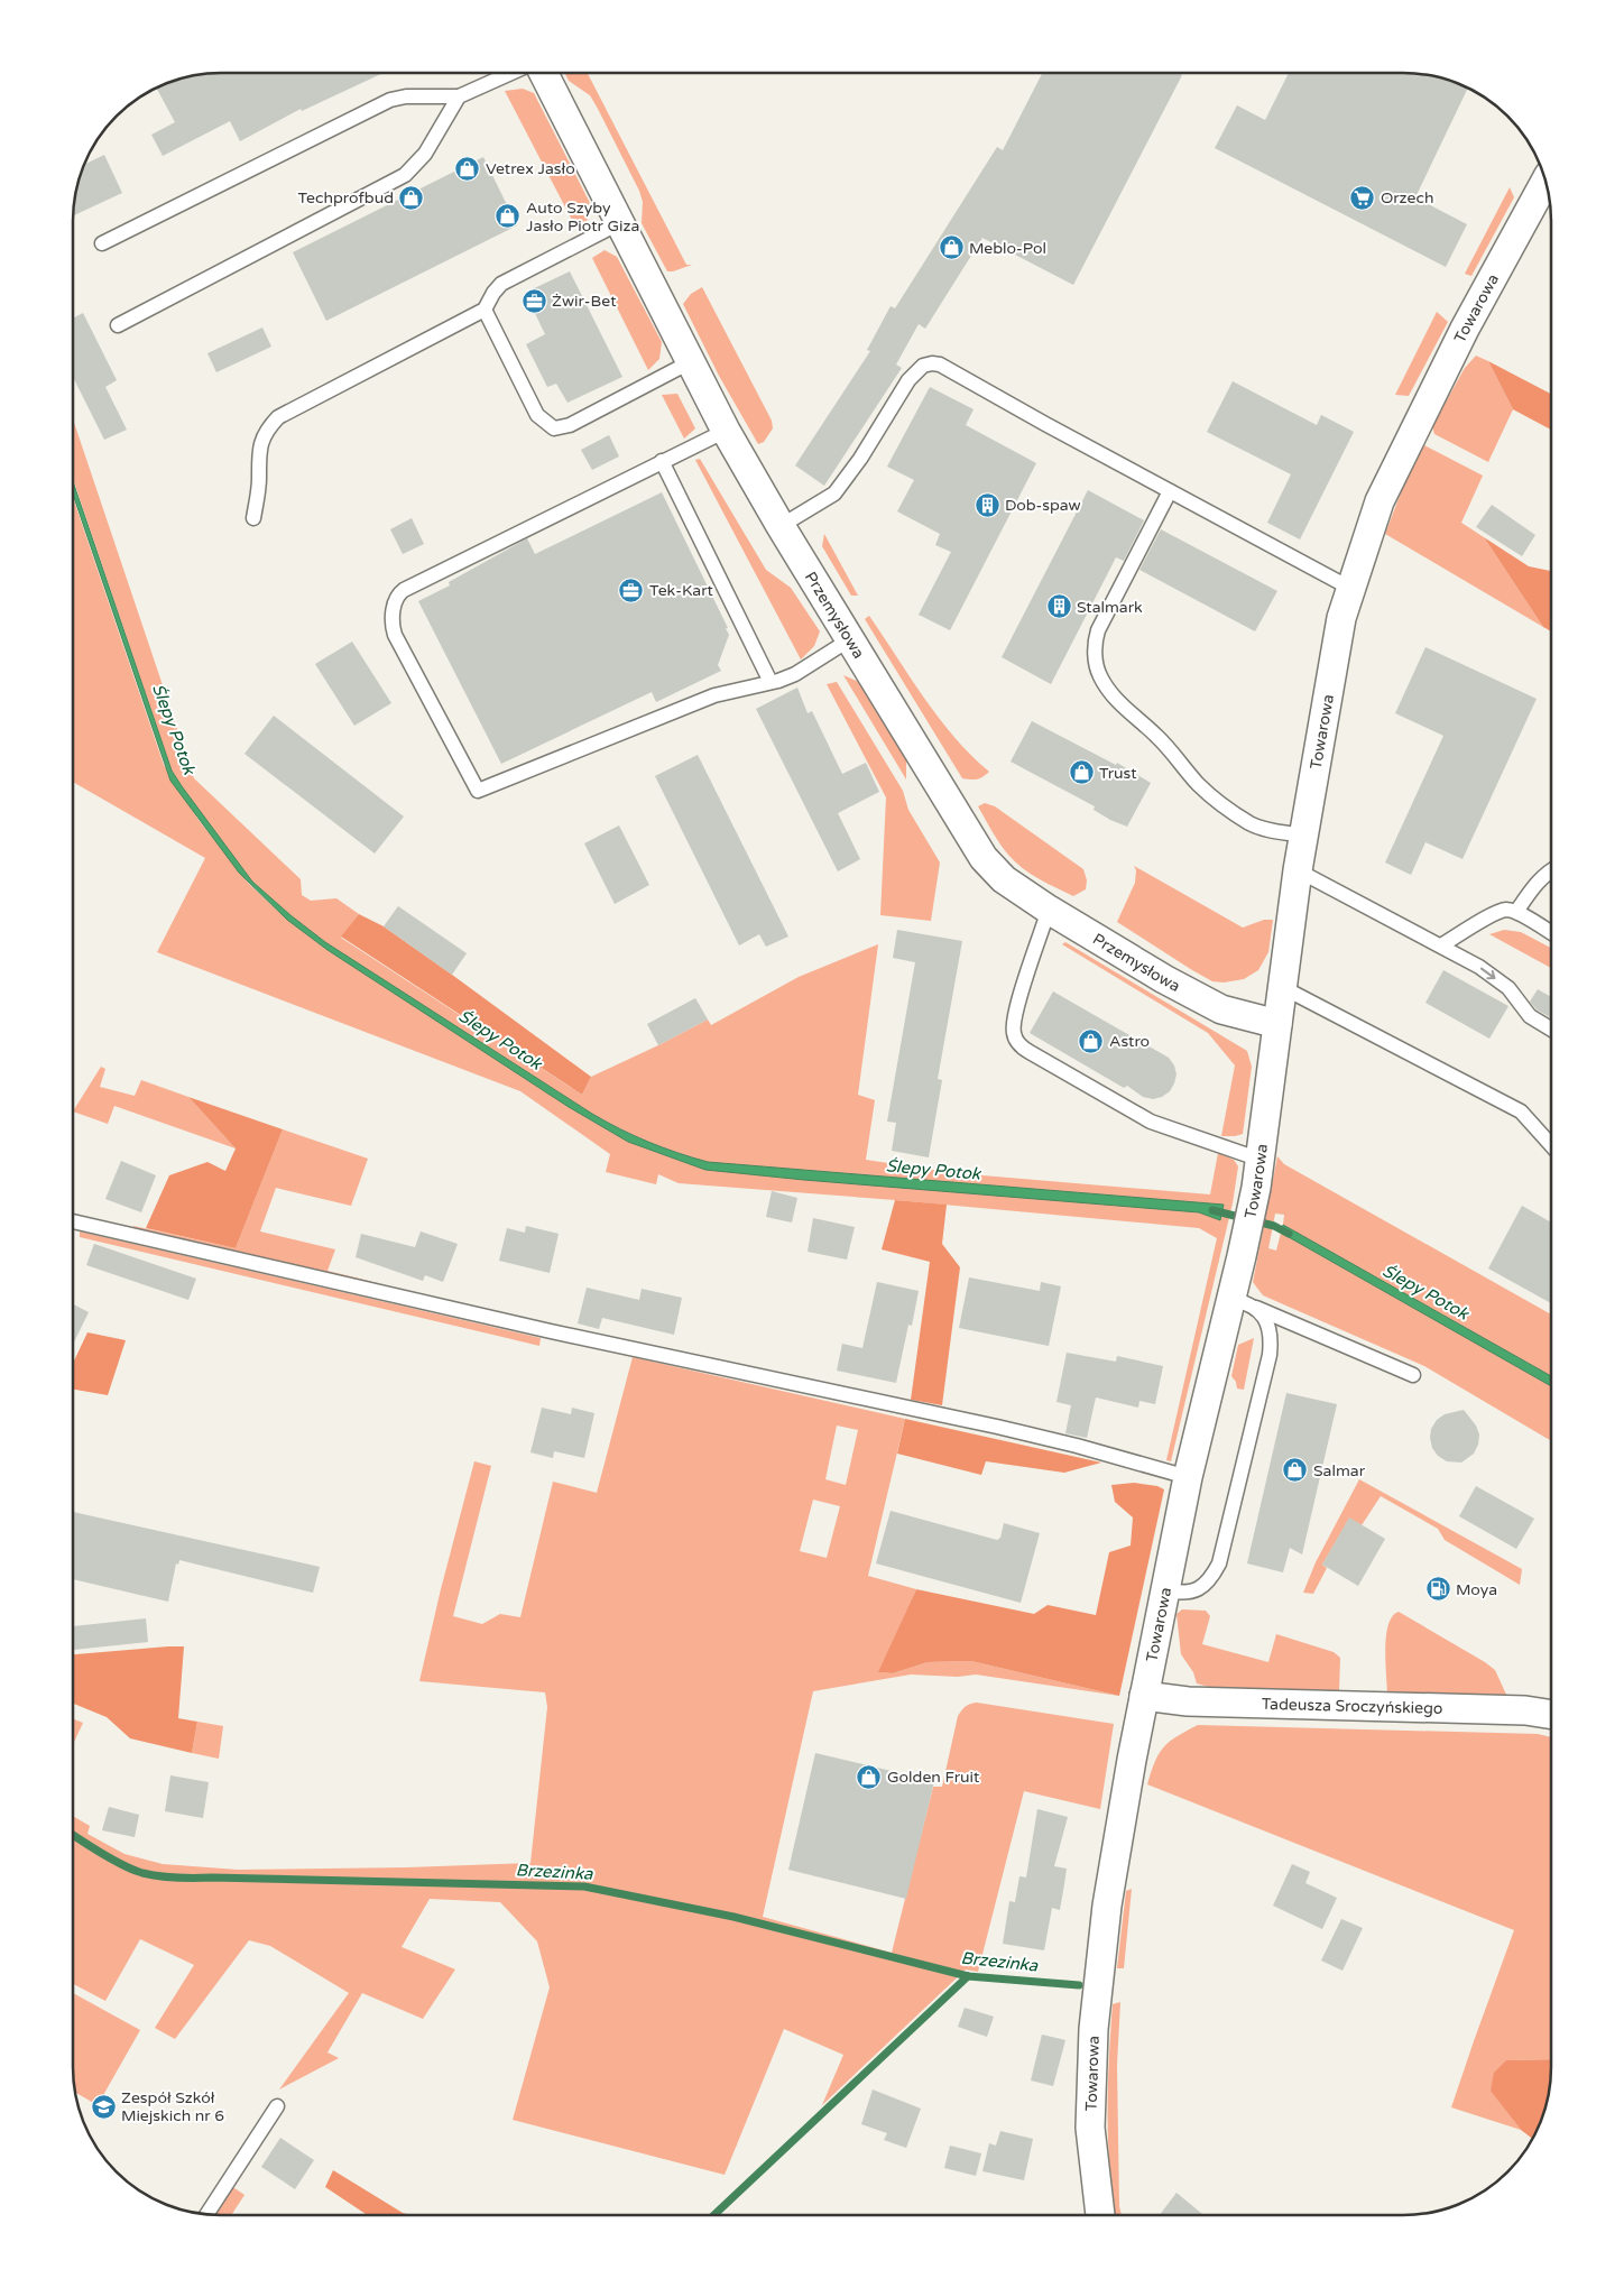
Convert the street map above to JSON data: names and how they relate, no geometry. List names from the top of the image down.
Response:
{
  "streets": {
    "street": ["Towarowa", "Przemysłowa", "Tadeusza Sroczyńskiego"]
  },
  "crossings": [
    ["Towarowa", "Przemysłowa"],
    ["Towarowa", "Tadeusza Sroczyńskiego"]
  ],
  "water": ["Ślepy Potok", "Brzezinka"],
  "places": {
    "shop": [
      "Vetrex Jasło",
      "Techprofbud",
      "Auto Szyby Jasło Piotr Giza",
      "Meblo-Pol",
      "Trust",
      "Astro",
      "Salmar",
      "Golden Fruit"
    ],
    "supermarket": ["Orzech"],
    "office": ["Żwir-Bet", "Tek-Kart"],
    "building": ["Dob-spaw", "Stalmark"],
    "fuel station": ["Moya"],
    "school or university": ["Zespół Szkół Miejskich nr 6"]
  }
}
